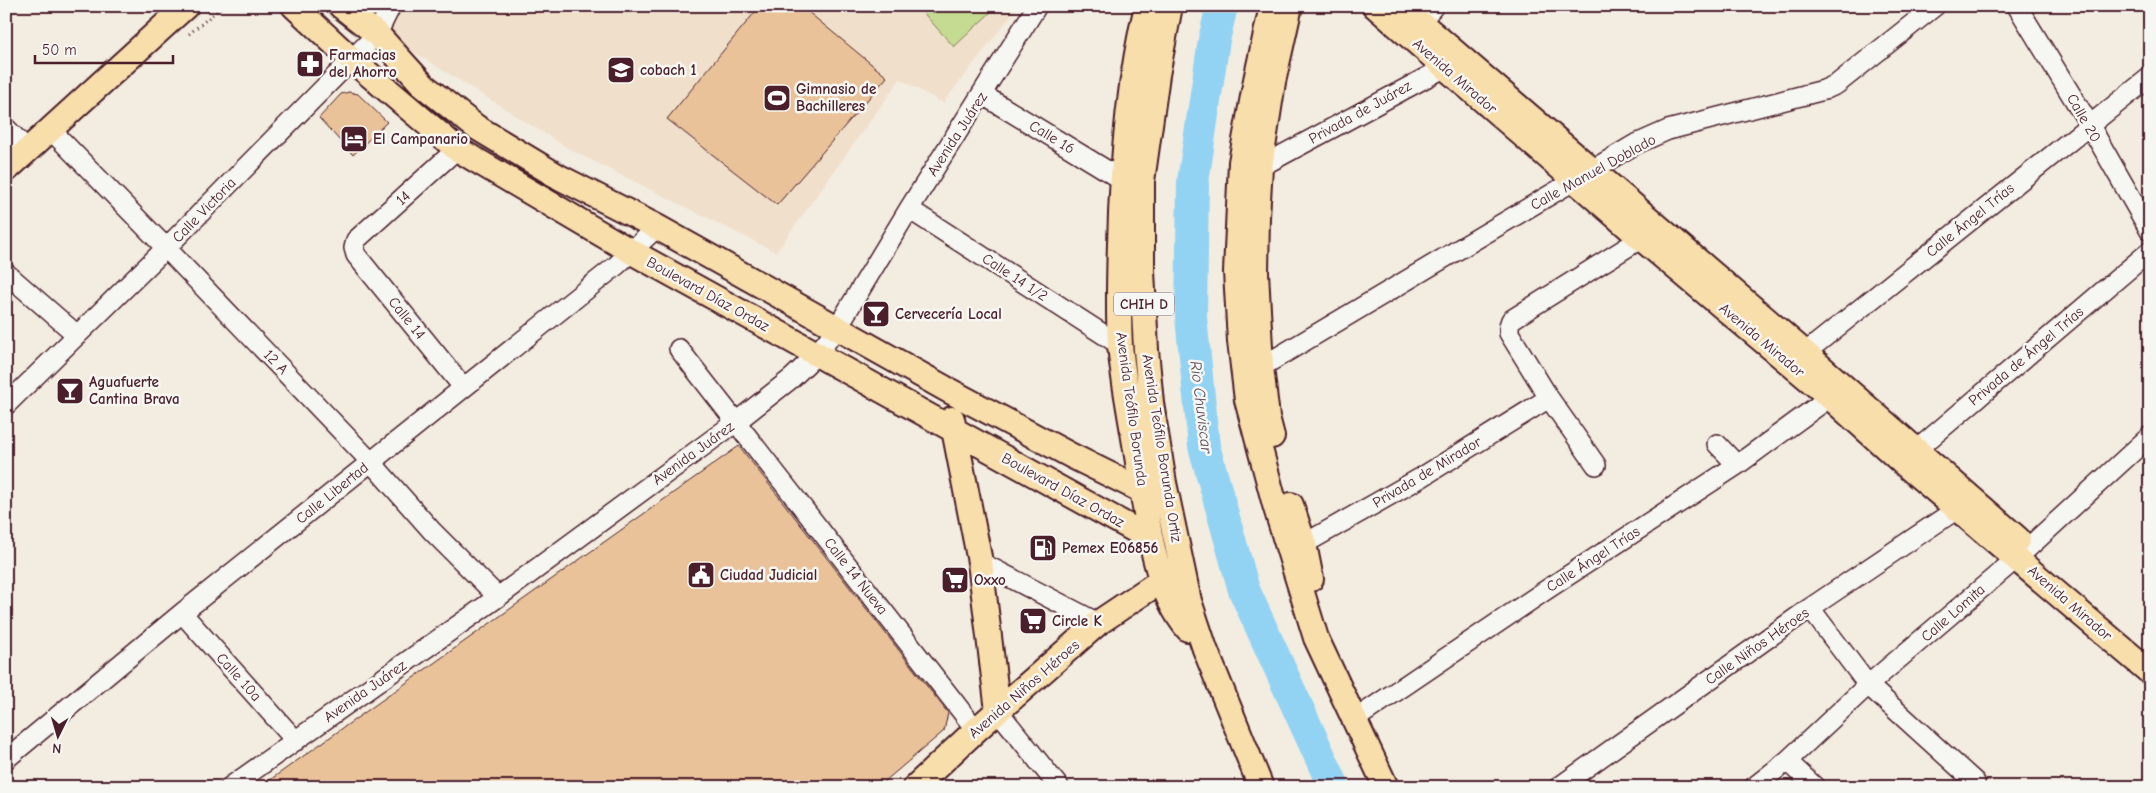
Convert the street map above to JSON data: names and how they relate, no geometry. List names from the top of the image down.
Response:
{
  "streets": {
    "main road": [
      "Avenida Mirador",
      "Boulevard Díaz Ordaz",
      "CHIH D",
      "Avenida Teófilo Borunda",
      "Avenida Teófilo Borunda Ortiz",
      "Avenida Niños Héroes"
    ],
    "street": [
      "Privada de Juárez",
      "Calle 20",
      "Avenida Juárez",
      "Calle 16",
      "Calle Manuel Doblado",
      "14",
      "Calle Victoria",
      "Calle Ángel Trías",
      "Calle 14 1/2",
      "Calle 14",
      "Privada de Ángel Trías",
      "12 A",
      "Privada de Mirador",
      "Calle Libertad",
      "Calle 14 Nueva",
      "Calle Lomita",
      "Calle Niños Héroes",
      "Calle 10a"
    ]
  },
  "crossings": [
    ["Avenida Mirador", "Privada de Juárez"],
    ["Avenida Mirador", "Calle Manuel Doblado"],
    ["Avenida Mirador", "Calle Ángel Trías"],
    ["Avenida Mirador", "Privada de Ángel Trías"],
    ["Avenida Mirador", "Calle Lomita"],
    ["Avenida Mirador", "Calle Niños Héroes"],
    ["Calle 20", "Calle Ángel Trías"],
    ["Avenida Juárez", "Calle 16"],
    ["Avenida Juárez", "Calle 14 1/2"],
    ["Avenida Juárez", "Boulevard Díaz Ordaz"],
    ["Avenida Juárez", "12 A"],
    ["Avenida Juárez", "Calle 14 Nueva"],
    ["Avenida Juárez", "Calle 10a"],
    ["Calle 16", "Avenida Teófilo Borunda"],
    ["14", "Boulevard Díaz Ordaz"],
    ["14", "Calle 14"],
    ["Calle Victoria", "Boulevard Díaz Ordaz"],
    ["Calle Victoria", "12 A"],
    ["Calle 14 1/2", "Avenida Teófilo Borunda"],
    ["Boulevard Díaz Ordaz", "Avenida Teófilo Borunda"],
    ["Boulevard Díaz Ordaz", "Calle Libertad"],
    ["Calle 14", "Calle Libertad"],
    ["12 A", "Calle Libertad"],
    ["Avenida Teófilo Borunda", "Avenida Teófilo Borunda Ortiz"],
    ["Avenida Teófilo Borunda", "Avenida Niños Héroes"],
    ["Calle Libertad", "Calle 10a"],
    ["Calle 14 Nueva", "Avenida Niños Héroes"]
  ],
  "water": ["Rio Chuviscar"],
  "places": {
    "pharmacy": ["Farmacias del Ahorro"],
    "school or university": ["cobach 1"],
    "sports": ["Gimnasio de Bachilleres"],
    "hotel": ["El Campanario"],
    "bar": ["Cervecería Local", "Aguafuerte Cantina Brava"],
    "fuel station": ["Pemex E06856"],
    "public building": ["Ciudad Judicial"],
    "supermarket": ["Oxxo", "Circle K"]
  },
  "scale_bar": "50 m",
  "north": "bottom"
}
